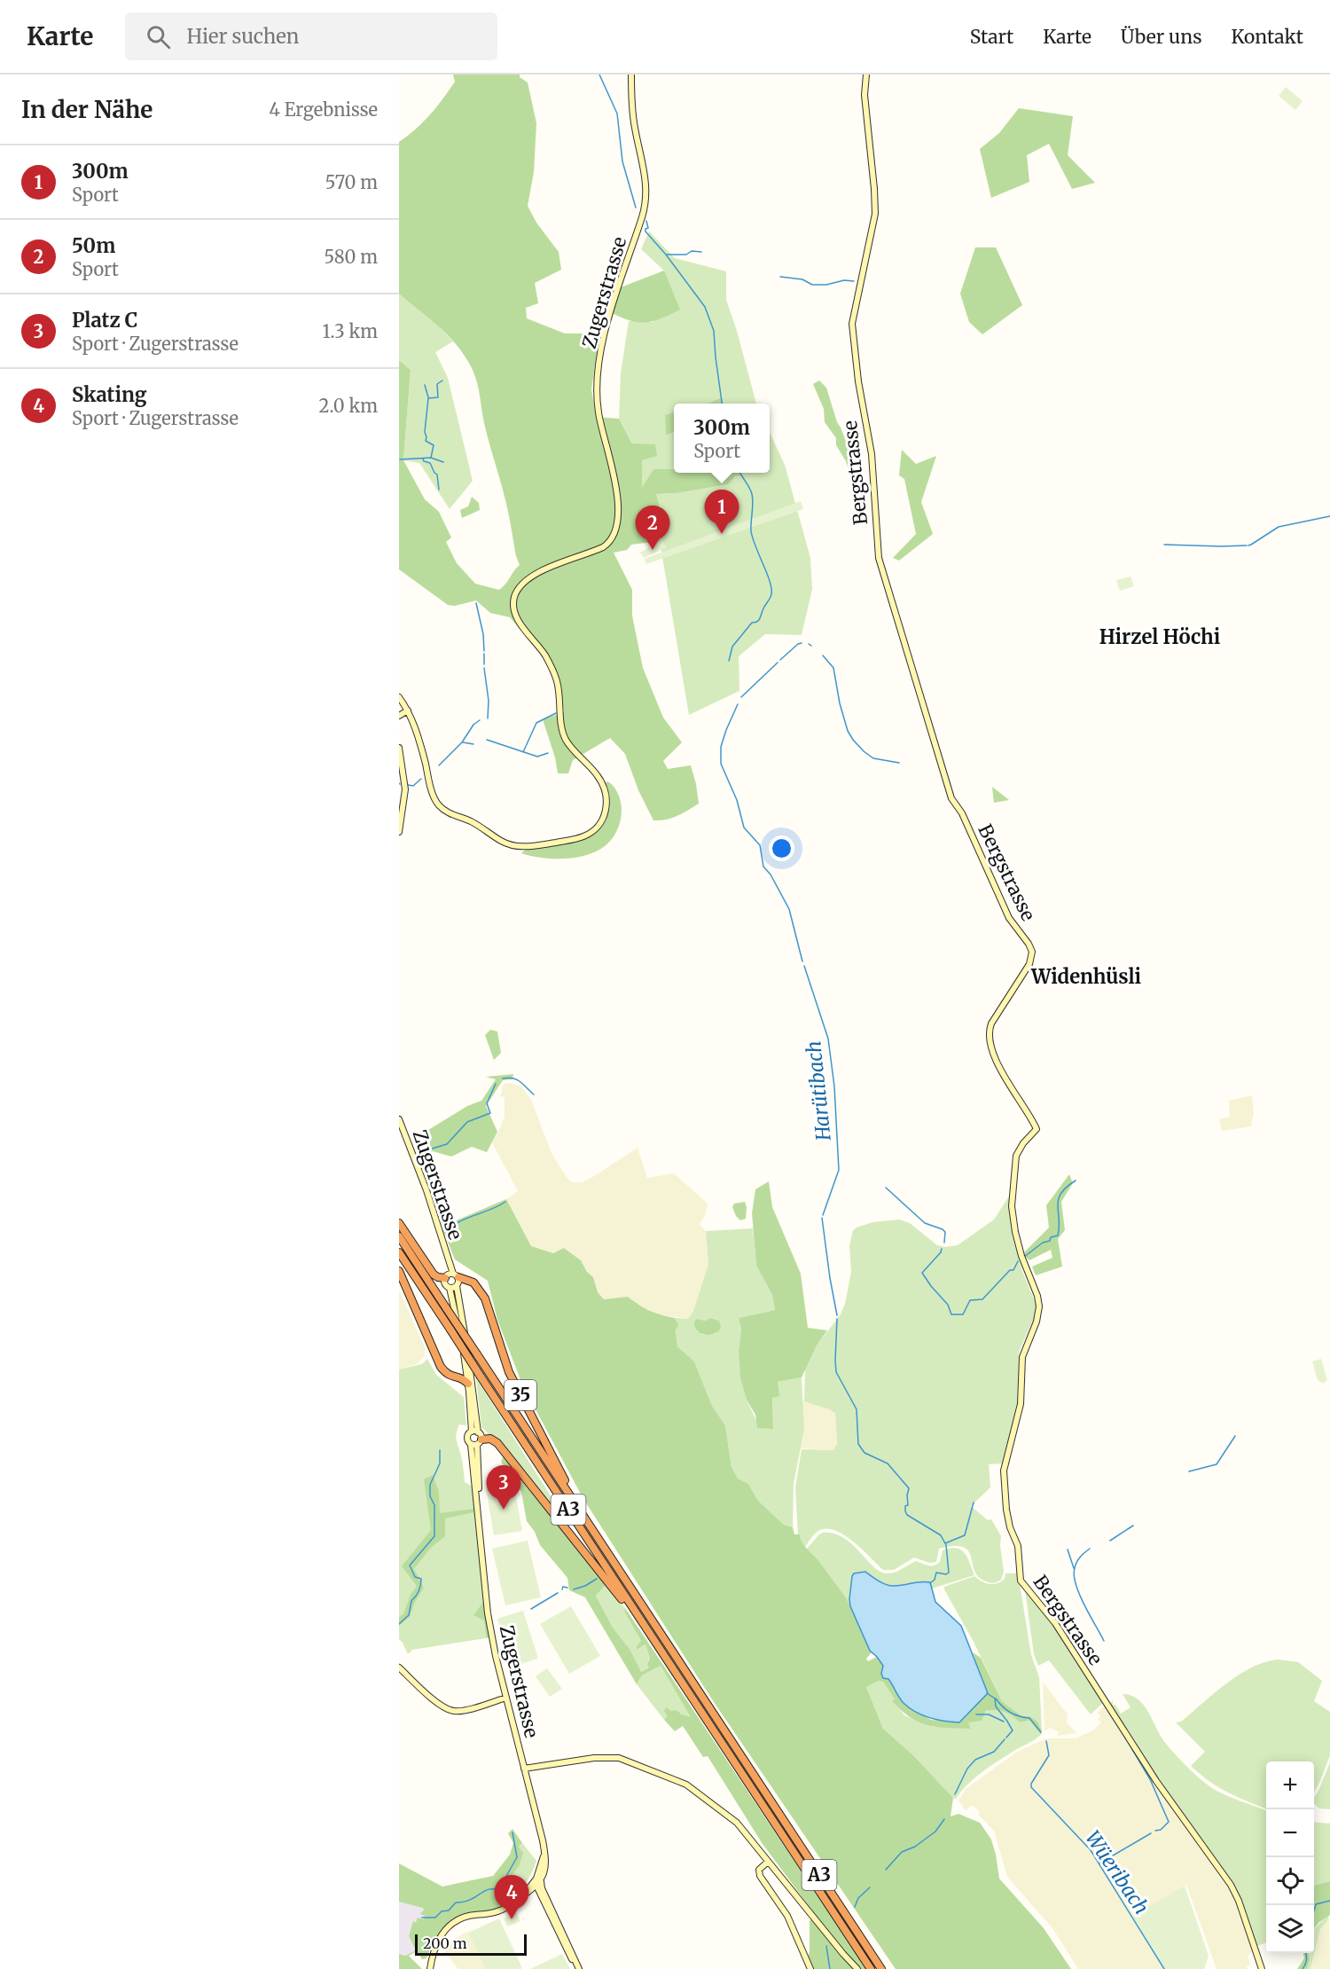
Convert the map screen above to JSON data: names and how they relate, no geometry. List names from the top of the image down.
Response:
{
  "streets": {
    "highway": ["35", "A3"],
    "street": ["Zugerstrasse", "Bergstrasse"]
  },
  "crossings": [
    ["Zugerstrasse", "35"],
    ["35", "A3"]
  ],
  "districts": ["Hirzel Höchi", "Widenhüsli"],
  "water": ["Harütibach", "Wüeribach"],
  "scale_bar": "200 m",
  "page": {
    "header": "Karte",
    "search": "Hier suchen",
    "nav": [
      "Start",
      "Karte",
      "Über uns",
      "Kontakt"
    ],
    "heading": ["In der Nähe", "4 Ergebnisse"],
    "list": [
      {
        "mark": "1",
        "name": "300m",
        "note": "Sport",
        "value": "570 m"
      },
      {
        "mark": "2",
        "name": "50m",
        "note": "Sport",
        "value": "580 m"
      },
      {
        "mark": "3",
        "name": "Platz C",
        "note": "Sport · Zugerstrasse",
        "value": "1.3 km"
      },
      {
        "mark": "4",
        "name": "Skating",
        "note": "Sport · Zugerstrasse",
        "value": "2.0 km"
      }
    ],
    "popup": ["300m", "Sport"],
    "pins": [
      "1",
      "2",
      "3",
      "4"
    ],
    "map_buttons": ["+", "−"],
    "scale": "200 m"
  }
}
